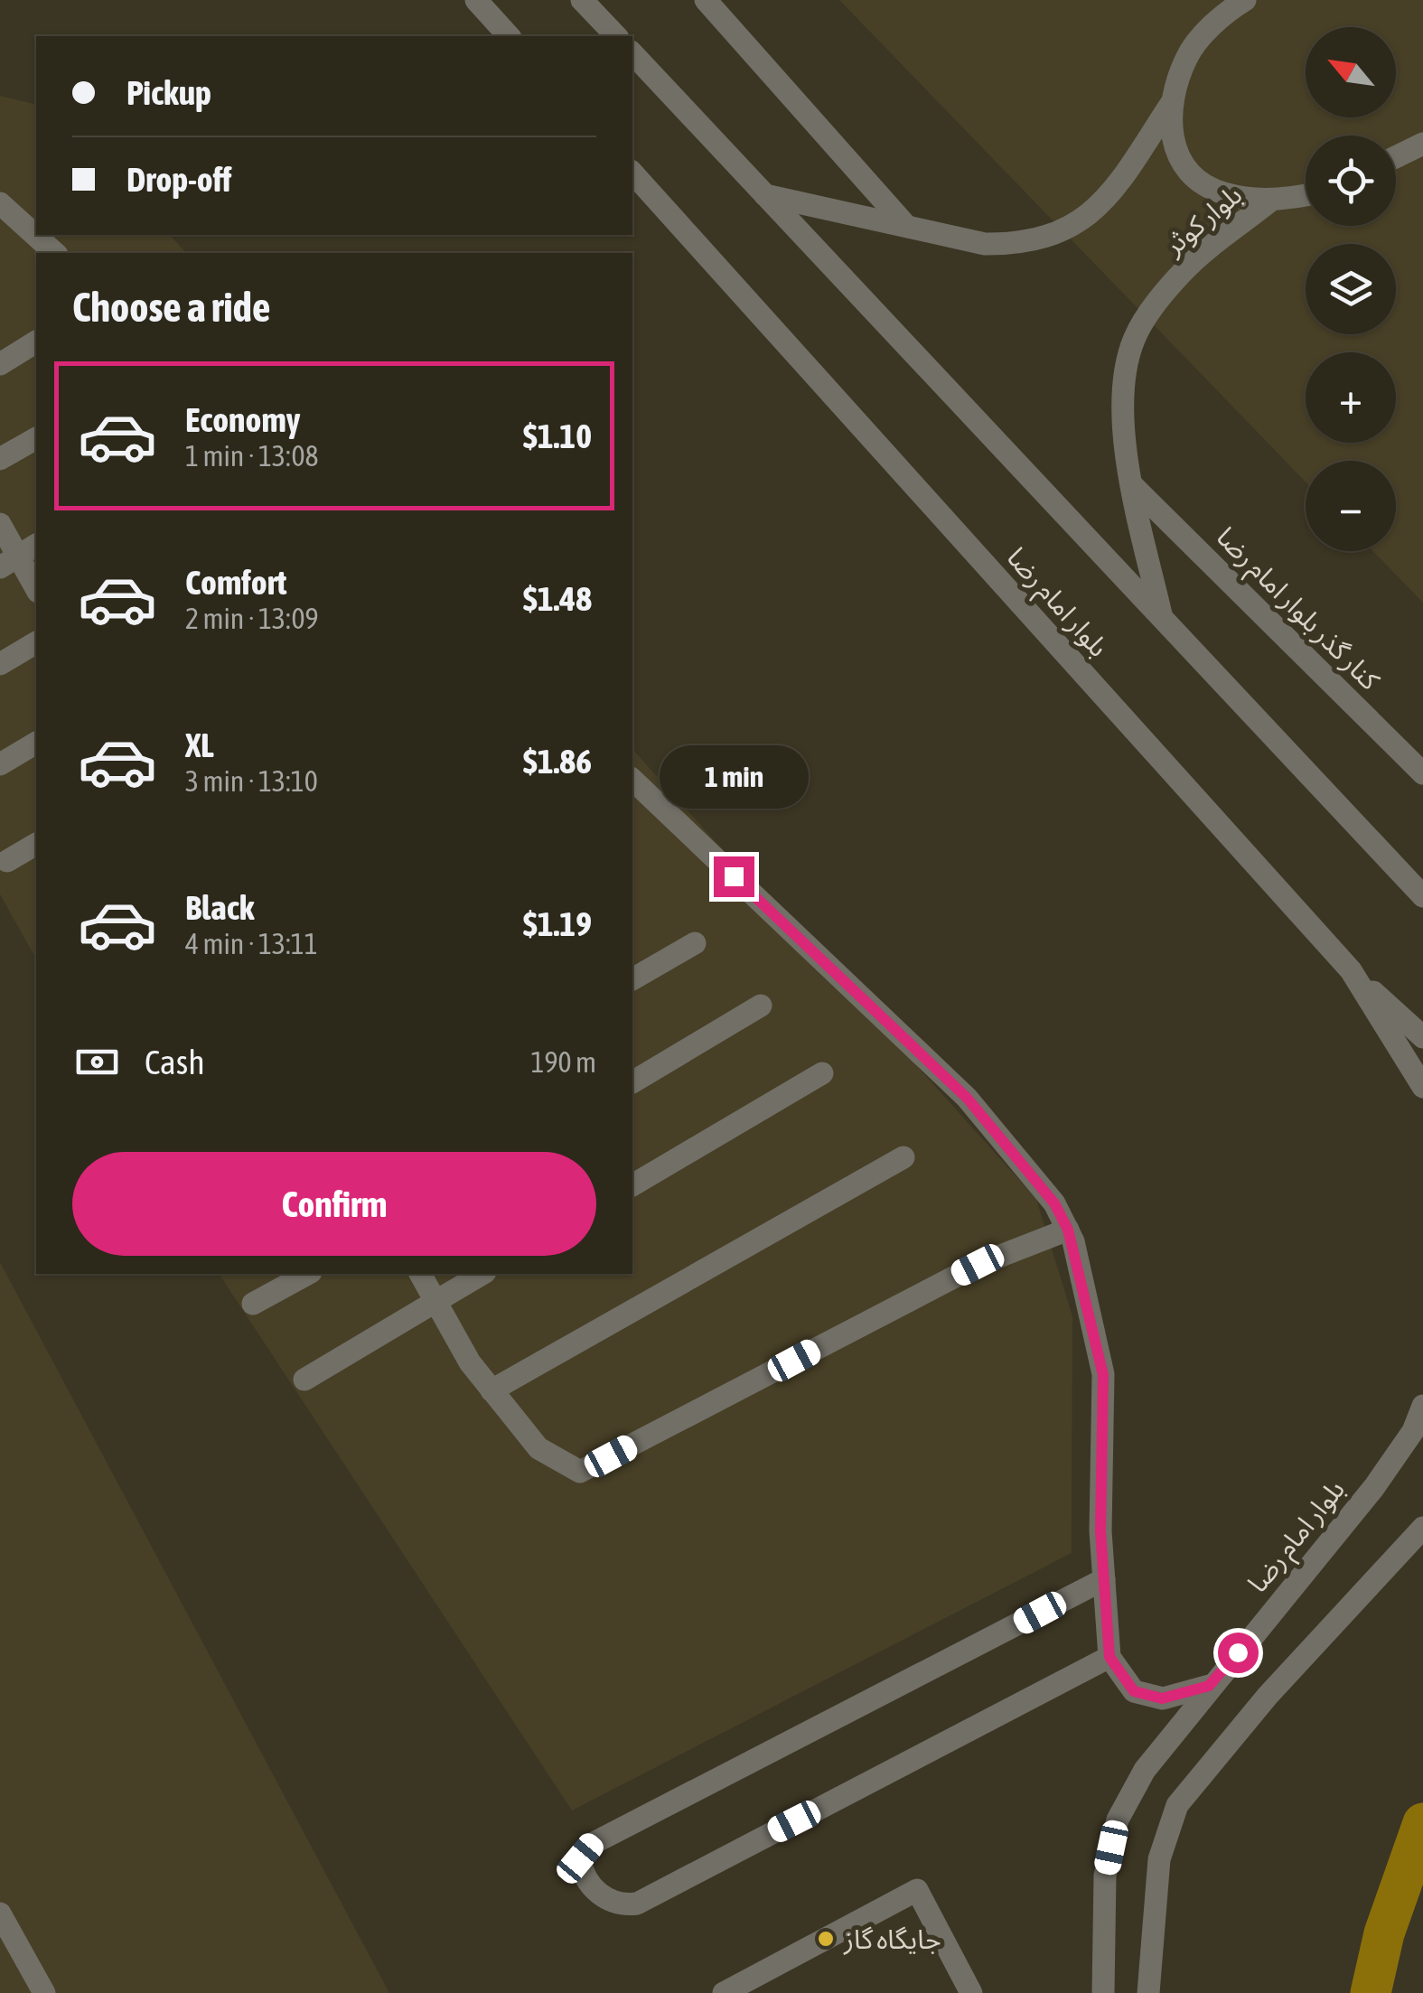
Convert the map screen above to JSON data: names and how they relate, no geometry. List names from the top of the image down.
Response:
{
  "streets": {
    "street": ["بلوار کوثر", "بلوار امام رضا", "کنار گذر بلوار امام رضا"]
  },
  "crossings": [
    ["بلوار کوثر", "کنار گذر بلوار امام رضا"]
  ],
  "places": ["جایگاه گاز"],
  "north": "top left",
  "page": {
    "map_buttons": ["+", "−"],
    "banner": ["Pickup", "Drop-off"],
    "heading": "Choose a ride",
    "list": [
      {
        "name": "Economy",
        "note": "1 min · 13:08",
        "value": "$1.10"
      },
      {
        "name": "Comfort",
        "note": "2 min · 13:09",
        "value": "$1.48"
      },
      {
        "name": "XL",
        "note": "3 min · 13:10",
        "value": "$1.86"
      },
      {
        "name": "Black",
        "note": "4 min · 13:11",
        "value": "$1.19"
      }
    ],
    "bubble": "1 min",
    "pay": ["Cash", "190 m"],
    "buttons": "Confirm"
  }
}
